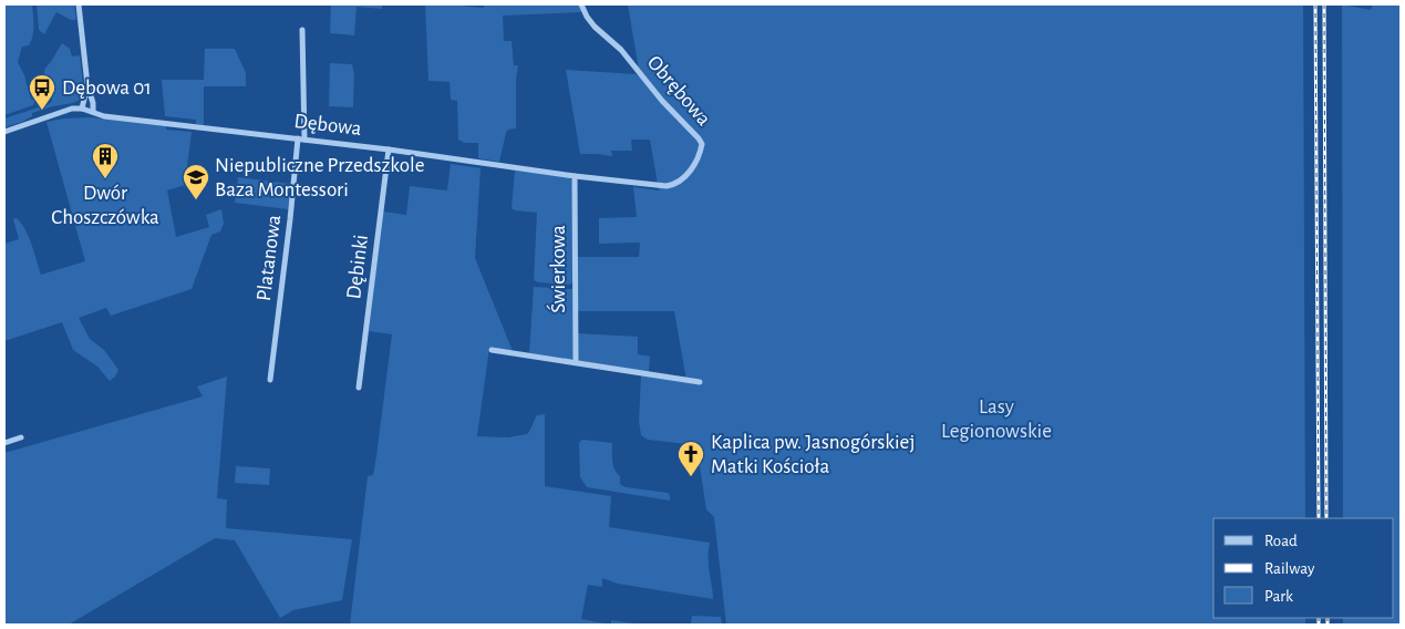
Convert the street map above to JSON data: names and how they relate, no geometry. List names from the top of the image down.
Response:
{
  "streets": {
    "street": [
      "Obrębowa",
      "Dębowa",
      "Platanowa",
      "Dębinki",
      "Świerkowa"
    ]
  },
  "crossings": [
    ["Obrębowa", "Dębowa"],
    ["Dębowa", "Platanowa"],
    ["Dębowa", "Dębinki"],
    ["Dębowa", "Świerkowa"]
  ],
  "parks": ["Lasy Legionowskie"],
  "places": {
    "bus stop": ["Dębowa 01"],
    "building": ["Dwór Choszczówka"],
    "school or university": ["Niepubliczne Przedszkole Baza Montessori"],
    "church": ["Kaplica pw. Jasnogórskiej Matki Kościoła"]
  },
  "legend": ["Road", "Railway", "Park"]
}
